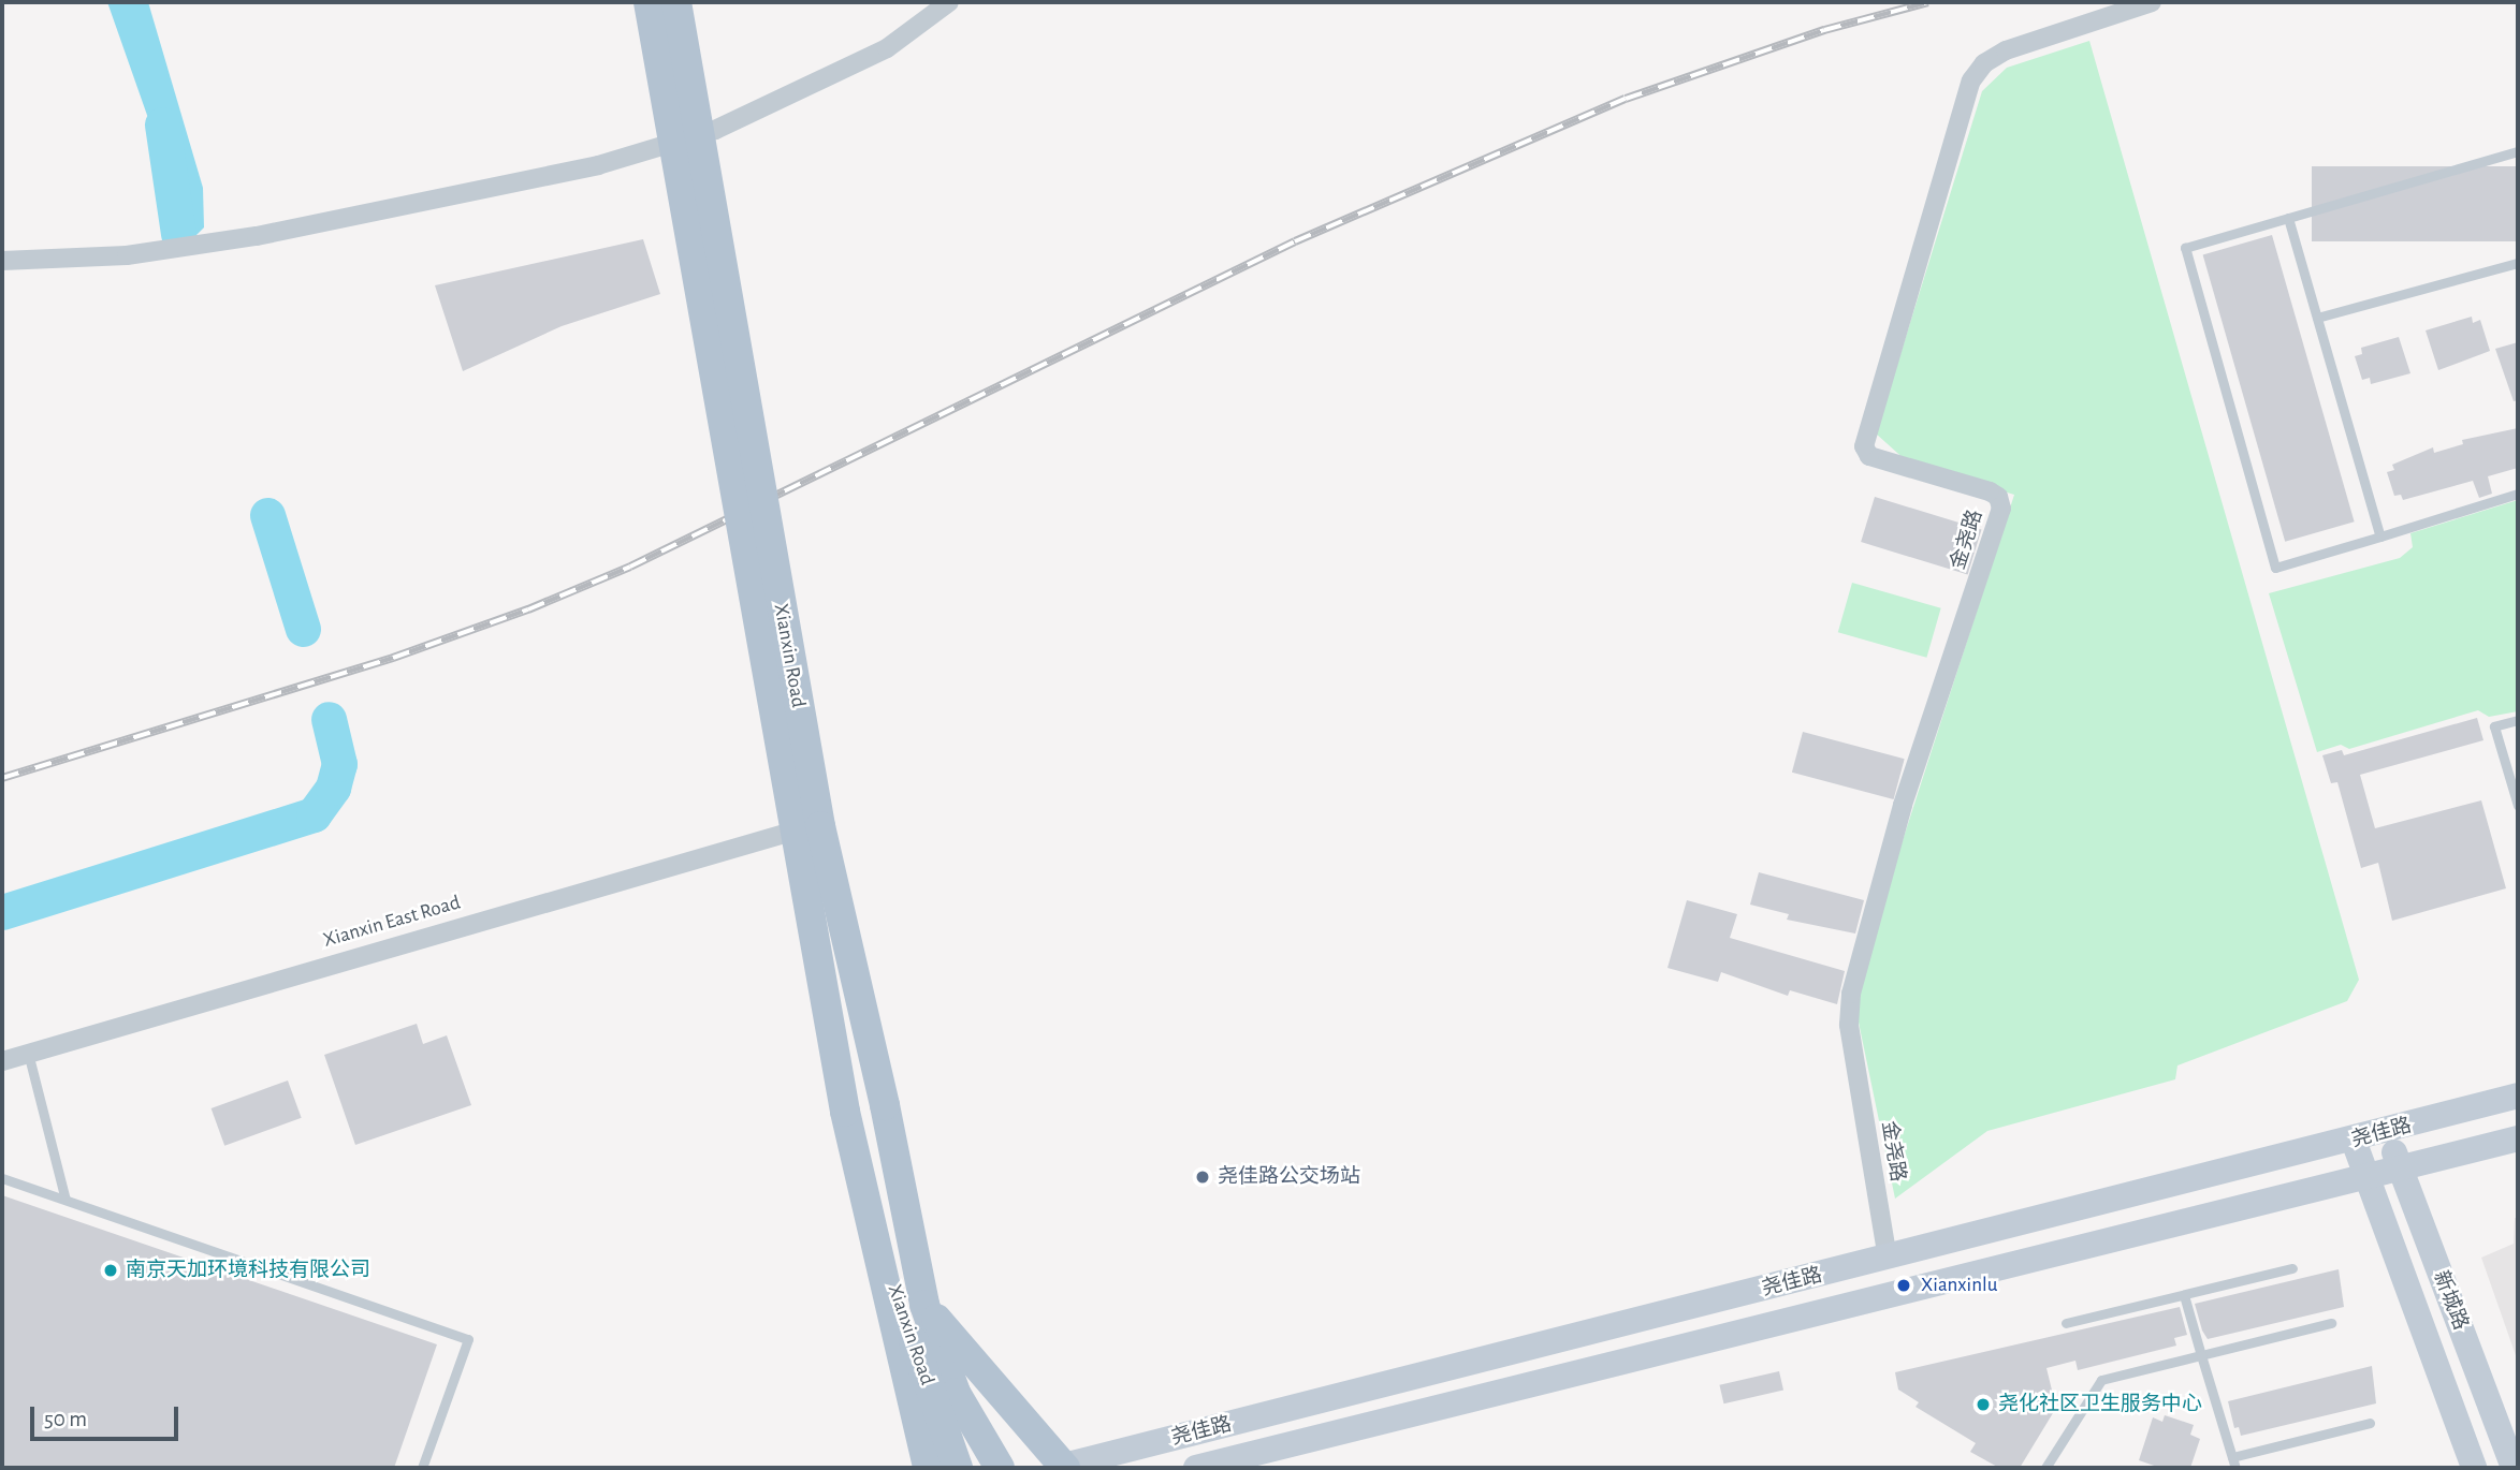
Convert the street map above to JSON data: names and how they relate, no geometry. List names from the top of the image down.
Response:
{
  "streets": {
    "main road": ["Xianxin Road", "尧佳路", "新城路"],
    "street": ["金尧路", "Xianxin East Road"]
  },
  "crossings": [
    ["金尧路", "尧佳路"],
    ["Xianxin Road", "Xianxin East Road"],
    ["Xianxin Road", "尧佳路"],
    ["尧佳路", "新城路"]
  ],
  "places": [
    "尧佳路公交场站",
    "南京天加环境科技有限公司",
    "Xianxinlu",
    "尧化社区卫生服务中心"
  ],
  "scale_bar": "50 m"
}
